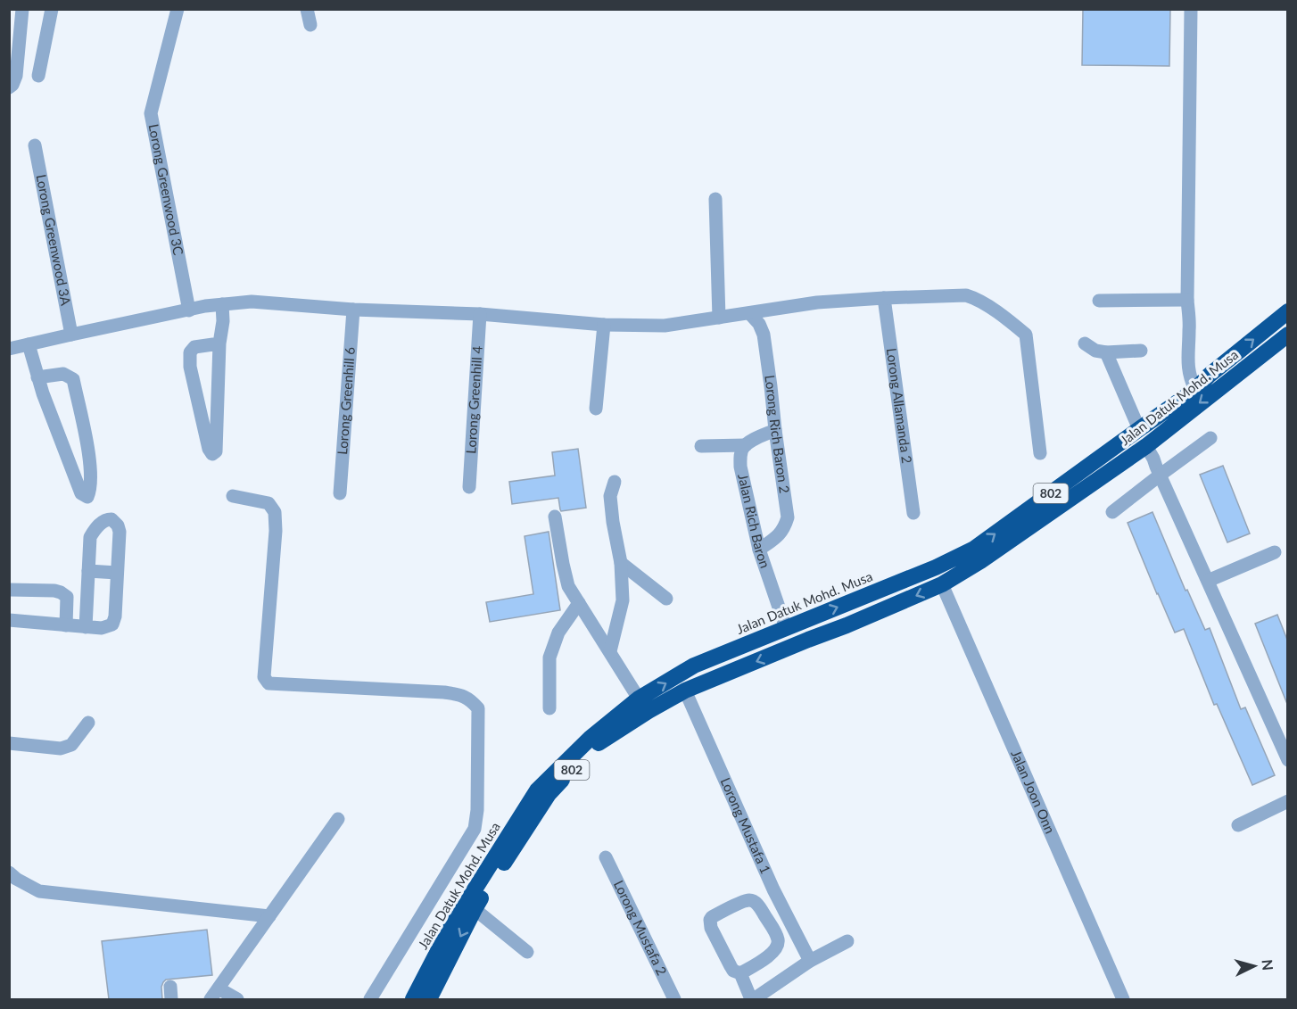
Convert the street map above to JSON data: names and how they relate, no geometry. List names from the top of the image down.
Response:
{
  "streets": {
    "highway": ["Jalan Datuk Mohd. Musa", "802"],
    "street": [
      "Lorong Greenwood 3C",
      "Lorong Greenwood 3A",
      "Lorong Greenhill 4",
      "Lorong Greenhill 6",
      "Lorong Allamanda 2",
      "Lorong Rich Baron 2",
      "Jalan Rich Baron",
      "Jalan Joon Onn",
      "Lorong Mustafa 1",
      "Lorong Mustafa 2"
    ]
  },
  "crossings": [
    ["Jalan Datuk Mohd. Musa", "Jalan Rich Baron"],
    ["Jalan Datuk Mohd. Musa", "Jalan Joon Onn"],
    ["Jalan Datuk Mohd. Musa", "Lorong Mustafa 1"],
    ["Lorong Rich Baron 2", "Jalan Rich Baron"]
  ],
  "north": "right"
}
